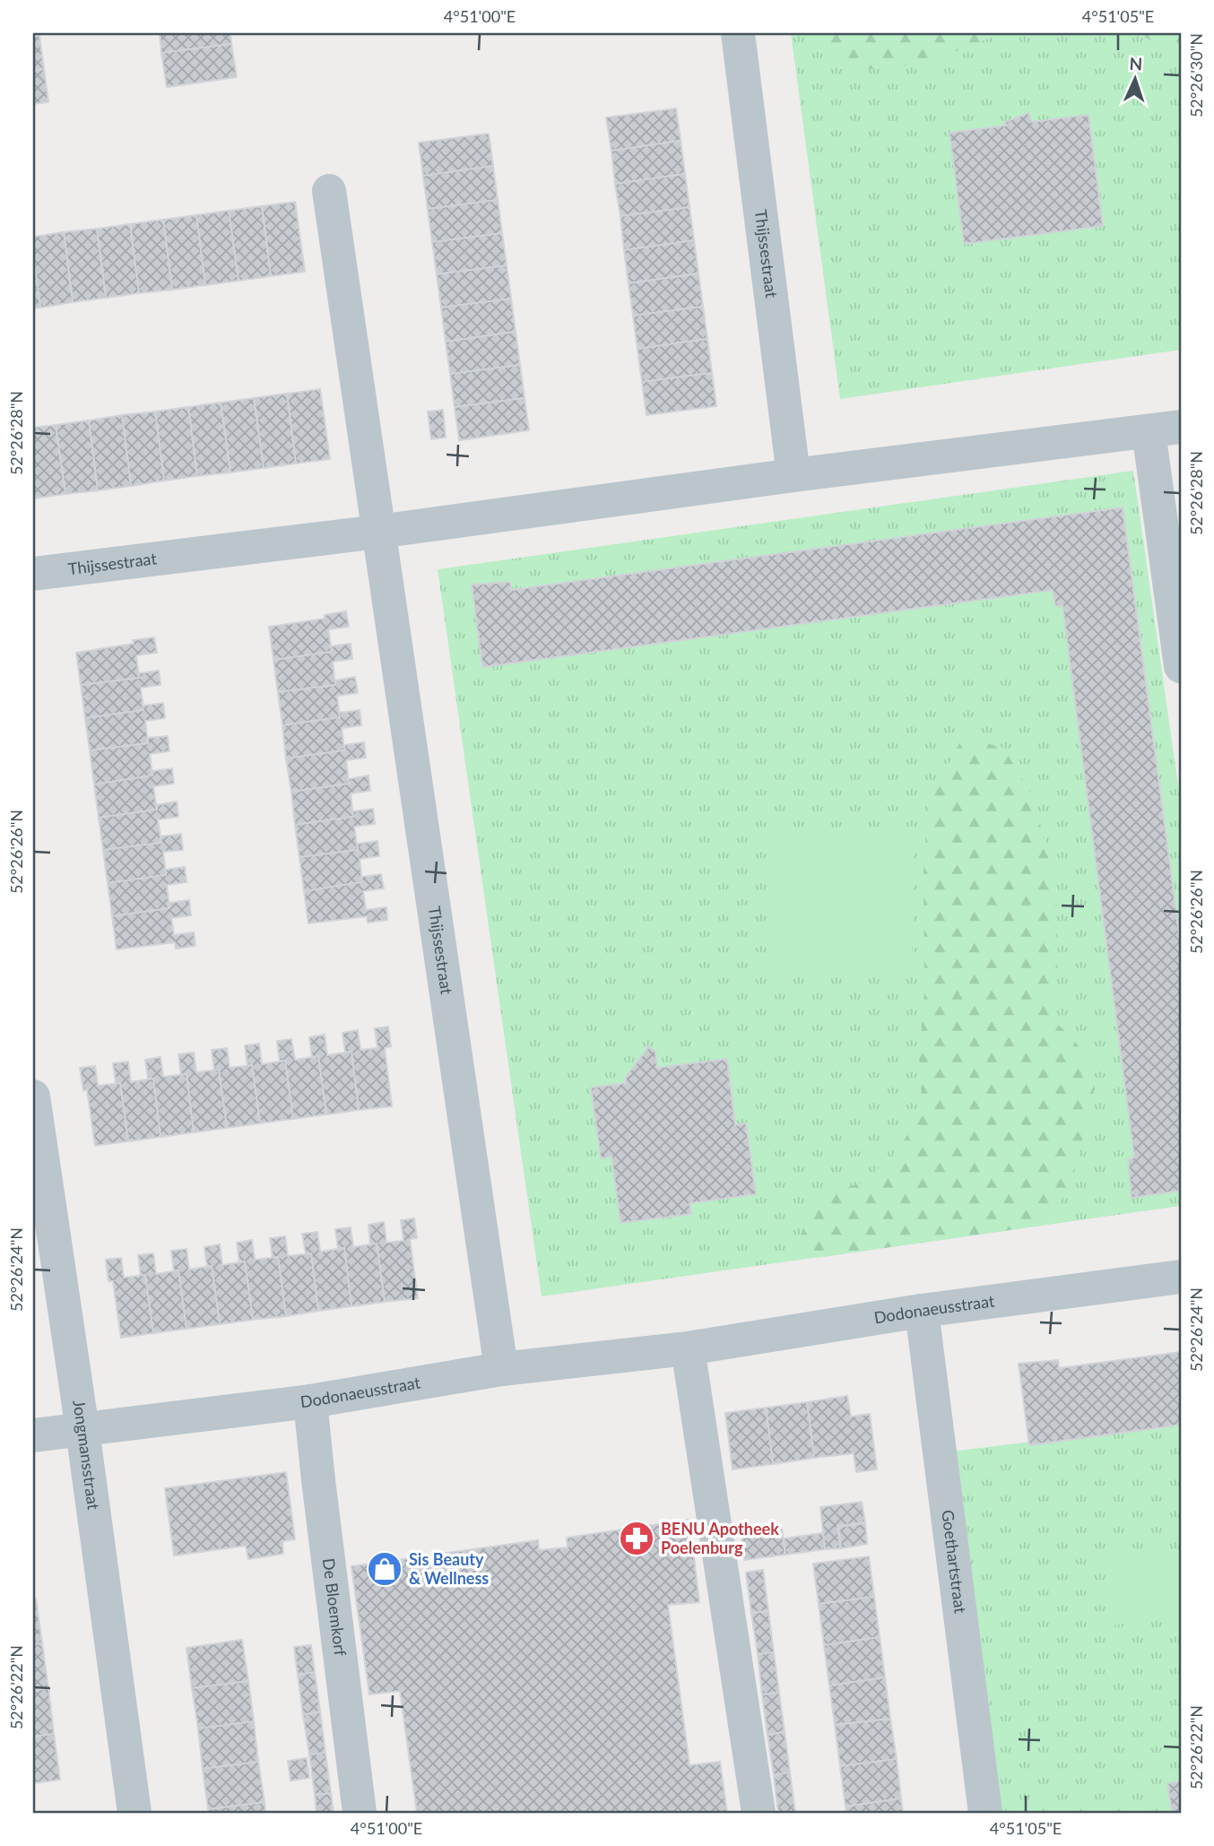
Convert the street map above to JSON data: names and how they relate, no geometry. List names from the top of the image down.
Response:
{
  "streets": {
    "street": [
      "Thijssestraat",
      "Dodonaeusstraat",
      "Jongmansstraat",
      "Goethartstraat",
      "De Bloemkorf"
    ]
  },
  "crossings": [
    ["Thijssestraat", "Dodonaeusstraat"],
    ["Dodonaeusstraat", "Jongmansstraat"],
    ["Dodonaeusstraat", "Goethartstraat"],
    ["Dodonaeusstraat", "De Bloemkorf"]
  ],
  "places": {
    "pharmacy": ["BENU Apotheek Poelenburg"],
    "shop": ["Sis Beauty & Wellness"]
  },
  "north": "top",
  "coordinates": [
    "4°51'00\"E",
    "4°51'05\"E",
    "52°26'30\"N",
    "52°26'28\"N",
    "52°26'26\"N",
    "52°26'24\"N",
    "52°26'22\"N"
  ]
}
